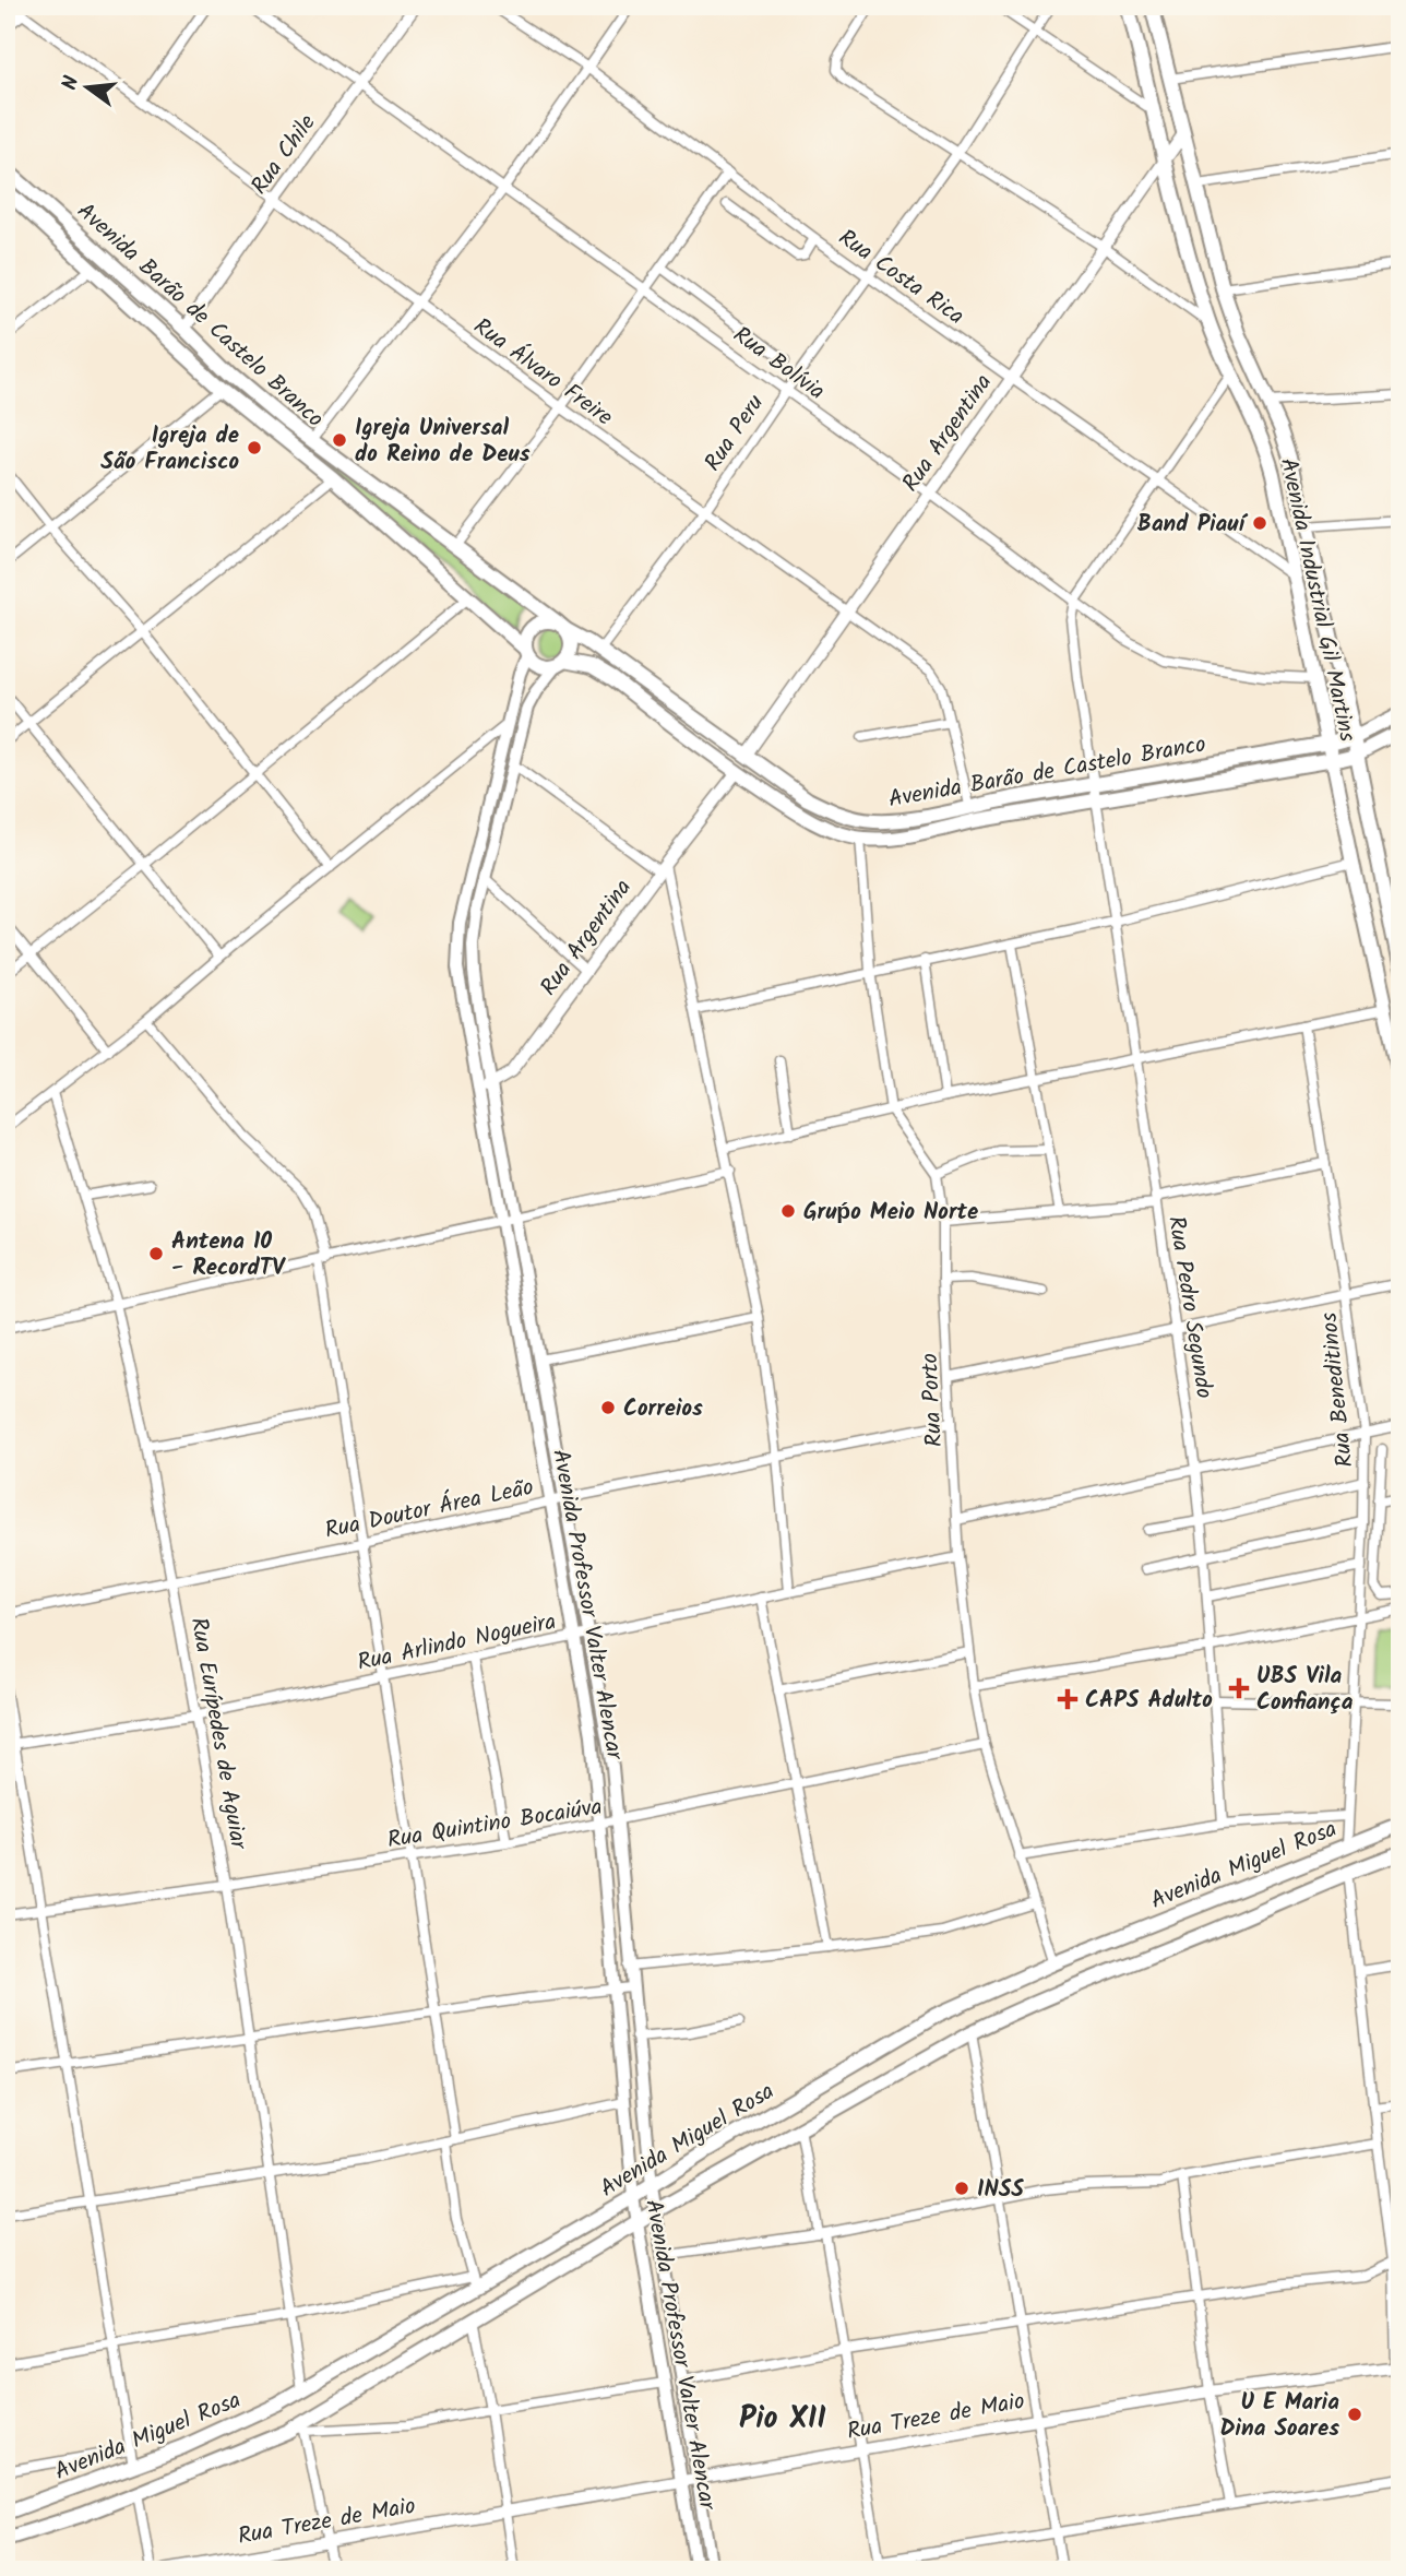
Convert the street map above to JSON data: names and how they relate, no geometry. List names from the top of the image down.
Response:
{
  "streets": {
    "main road": [
      "Avenida Barão de Castelo Branco",
      "Avenida Industrial Gil Martins",
      "Avenida Professor Valter Alencar",
      "Avenida Miguel Rosa"
    ],
    "street": [
      "Rua Chile",
      "Rua Costa Rica",
      "Rua Bolívia",
      "Rua Álvaro Freire",
      "Rua Peru",
      "Rua Argentina",
      "Rua Pedro Segundo",
      "Rua Beneditinos",
      "Rua Porto",
      "Rua Doutor Área Leão",
      "Rua Arlindo Nogueira",
      "Rua Eurípedes de Aguiar",
      "Rua Quintino Bocaiúva",
      "Rua Treze de Maio"
    ]
  },
  "crossings": [
    ["Rua Chile", "Avenida Barão de Castelo Branco"],
    ["Rua Chile", "Rua Bolívia"],
    ["Rua Chile", "Rua Álvaro Freire"],
    ["Rua Costa Rica", "Rua Peru"],
    ["Rua Costa Rica", "Rua Argentina"],
    ["Rua Costa Rica", "Avenida Industrial Gil Martins"],
    ["Avenida Barão de Castelo Branco", "Rua Álvaro Freire"],
    ["Avenida Barão de Castelo Branco", "Rua Peru"],
    ["Avenida Barão de Castelo Branco", "Rua Argentina"],
    ["Avenida Barão de Castelo Branco", "Avenida Industrial Gil Martins"],
    ["Avenida Barão de Castelo Branco", "Rua Pedro Segundo"],
    ["Avenida Barão de Castelo Branco", "Rua Porto"],
    ["Avenida Barão de Castelo Branco", "Avenida Professor Valter Alencar"],
    ["Rua Bolívia", "Rua Peru"],
    ["Rua Bolívia", "Rua Argentina"],
    ["Rua Bolívia", "Avenida Industrial Gil Martins"],
    ["Rua Bolívia", "Rua Pedro Segundo"],
    ["Rua Álvaro Freire", "Rua Peru"],
    ["Rua Álvaro Freire", "Rua Argentina"],
    ["Rua Argentina", "Avenida Industrial Gil Martins"],
    ["Rua Argentina", "Avenida Professor Valter Alencar"],
    ["Rua Beneditinos", "Avenida Miguel Rosa"],
    ["Rua Porto", "Rua Doutor Área Leão"],
    ["Rua Porto", "Rua Arlindo Nogueira"],
    ["Rua Porto", "Rua Quintino Bocaiúva"],
    ["Rua Porto", "Avenida Miguel Rosa"],
    ["Rua Doutor Área Leão", "Avenida Professor Valter Alencar"],
    ["Rua Doutor Área Leão", "Rua Eurípedes de Aguiar"],
    ["Avenida Professor Valter Alencar", "Rua Arlindo Nogueira"],
    ["Avenida Professor Valter Alencar", "Rua Quintino Bocaiúva"],
    ["Avenida Professor Valter Alencar", "Avenida Miguel Rosa"],
    ["Avenida Professor Valter Alencar", "Rua Treze de Maio"],
    ["Rua Arlindo Nogueira", "Rua Eurípedes de Aguiar"],
    ["Rua Eurípedes de Aguiar", "Rua Quintino Bocaiúva"],
    ["Rua Eurípedes de Aguiar", "Avenida Miguel Rosa"]
  ],
  "districts": ["Pio XII"],
  "places": {
    "other": [
      "Igreja Universal do Reino de Deus",
      "Igreja de São Francisco",
      "Band Piauí",
      "Gruṕo Meio Norte",
      "Antena 10 - RecordTV",
      "Correios",
      "INSS",
      "U E Maria Dina Soares"
    ],
    "health": ["UBS Vila Confiança", "CAPS Adulto"]
  },
  "north": "left"
}
